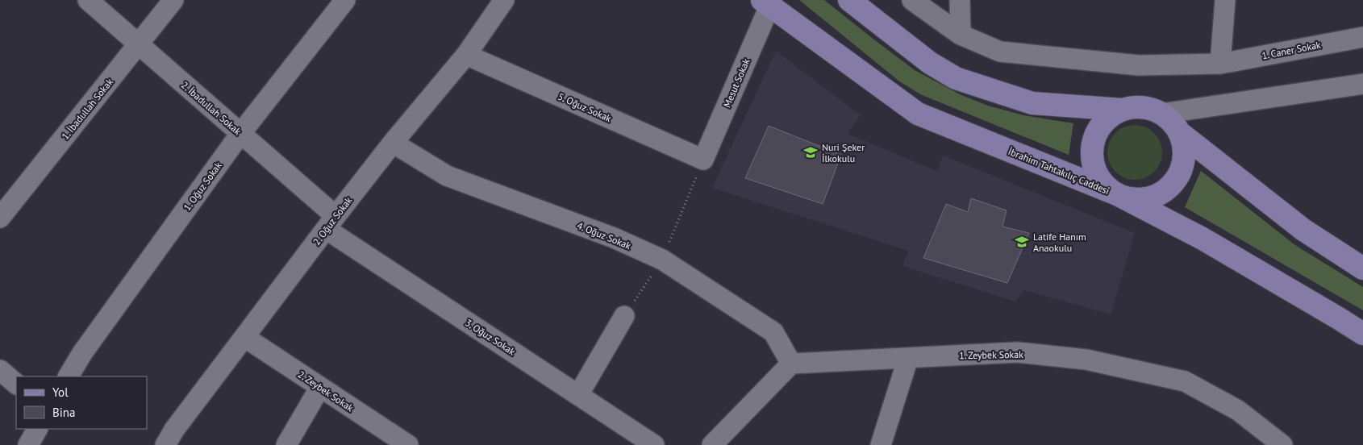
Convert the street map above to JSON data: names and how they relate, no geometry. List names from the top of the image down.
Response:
{
  "streets": {
    "main road": ["İbrahim Tahtakılıç Caddesi"],
    "street": [
      "1. Caner Sokak",
      "Mesut Sokak",
      "5. Oğuz Sokak",
      "2. İbadullah Sokak",
      "1. İbadullah Sokak",
      "1. Oğuz Sokak",
      "2. Oğuz Sokak",
      "4. Oğuz Sokak",
      "3. Oğuz Sokak",
      "1. Zeybek Sokak",
      "2. Zeybek Sokak"
    ]
  },
  "crossings": [
    ["Mesut Sokak", "5. Oğuz Sokak"],
    ["Mesut Sokak", "İbrahim Tahtakılıç Caddesi"],
    ["5. Oğuz Sokak", "2. Oğuz Sokak"],
    ["2. İbadullah Sokak", "1. İbadullah Sokak"],
    ["2. İbadullah Sokak", "1. Oğuz Sokak"],
    ["2. İbadullah Sokak", "2. Oğuz Sokak"],
    ["2. İbadullah Sokak", "3. Oğuz Sokak"],
    ["2. Oğuz Sokak", "4. Oğuz Sokak"],
    ["2. Oğuz Sokak", "3. Oğuz Sokak"],
    ["2. Oğuz Sokak", "2. Zeybek Sokak"],
    ["4. Oğuz Sokak", "1. Zeybek Sokak"]
  ],
  "places": {
    "school or university": ["Nuri Şeker İlkokulu", "Latife Hanım Anaokulu"]
  },
  "legend": ["Yol", "Bina"]
}
